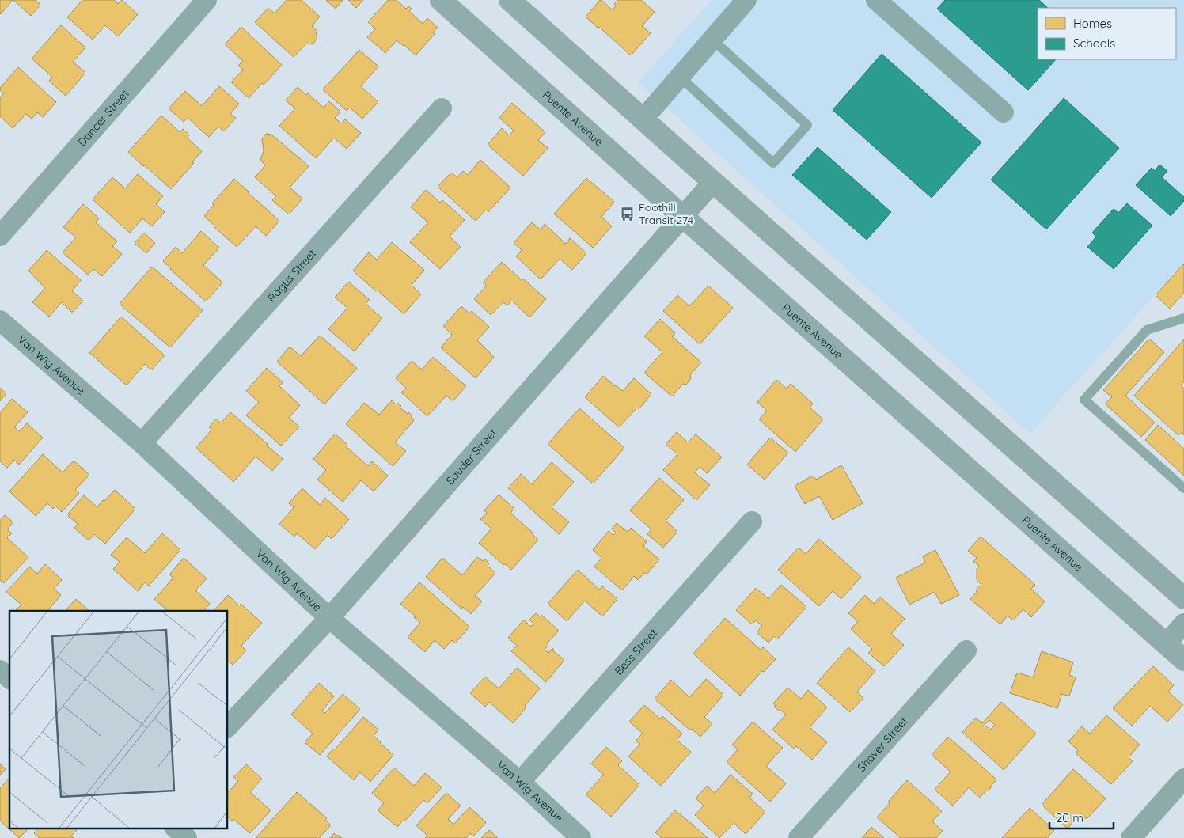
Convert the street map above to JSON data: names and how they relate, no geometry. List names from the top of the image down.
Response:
{
  "streets": {
    "main road": ["Puente Avenue"],
    "street": [
      "Dancer Street",
      "Ragus Street",
      "Van Wig Avenue",
      "Sauder Street",
      "Bess Street",
      "Shaver Street"
    ]
  },
  "crossings": [
    ["Puente Avenue", "Sauder Street"],
    ["Ragus Street", "Van Wig Avenue"],
    ["Van Wig Avenue", "Sauder Street"],
    ["Van Wig Avenue", "Bess Street"]
  ],
  "places": {
    "bus stop": ["Foothill Transit 274"]
  },
  "legend": ["Homes", "Schools"],
  "scale_bar": "20 m"
}
